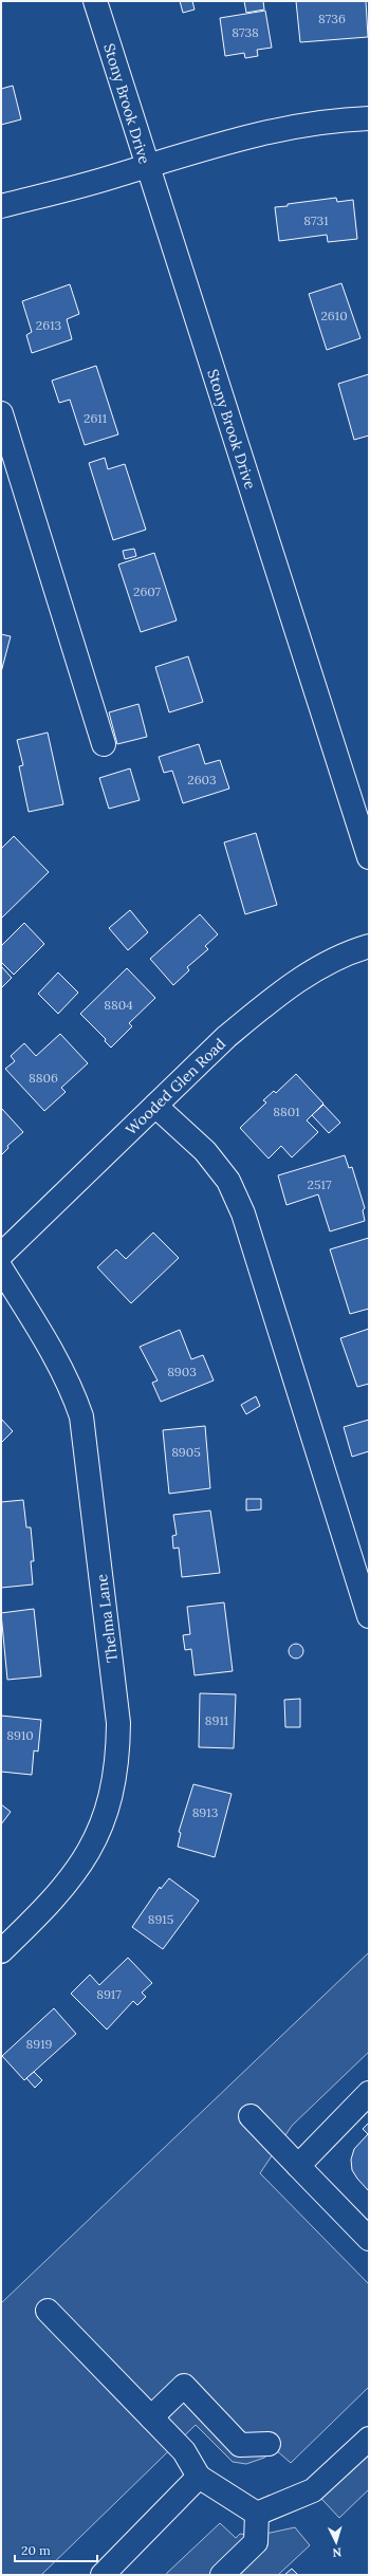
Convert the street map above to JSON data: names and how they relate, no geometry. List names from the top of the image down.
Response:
{
  "streets": {
    "street": ["Stony Brook Drive", "Wooded Glen Road", "Thelma Lane"]
  },
  "house_numbers": [
    "8736",
    "8738",
    "8731",
    "2610",
    "2613",
    "2611",
    "2607",
    "2603",
    "8804",
    "8806",
    "8801",
    "2517",
    "8903",
    "8905",
    "8911",
    "8910",
    "8913",
    "8915",
    "8917",
    "8919"
  ],
  "scale_bar": "20 m",
  "north": "bottom"
}
